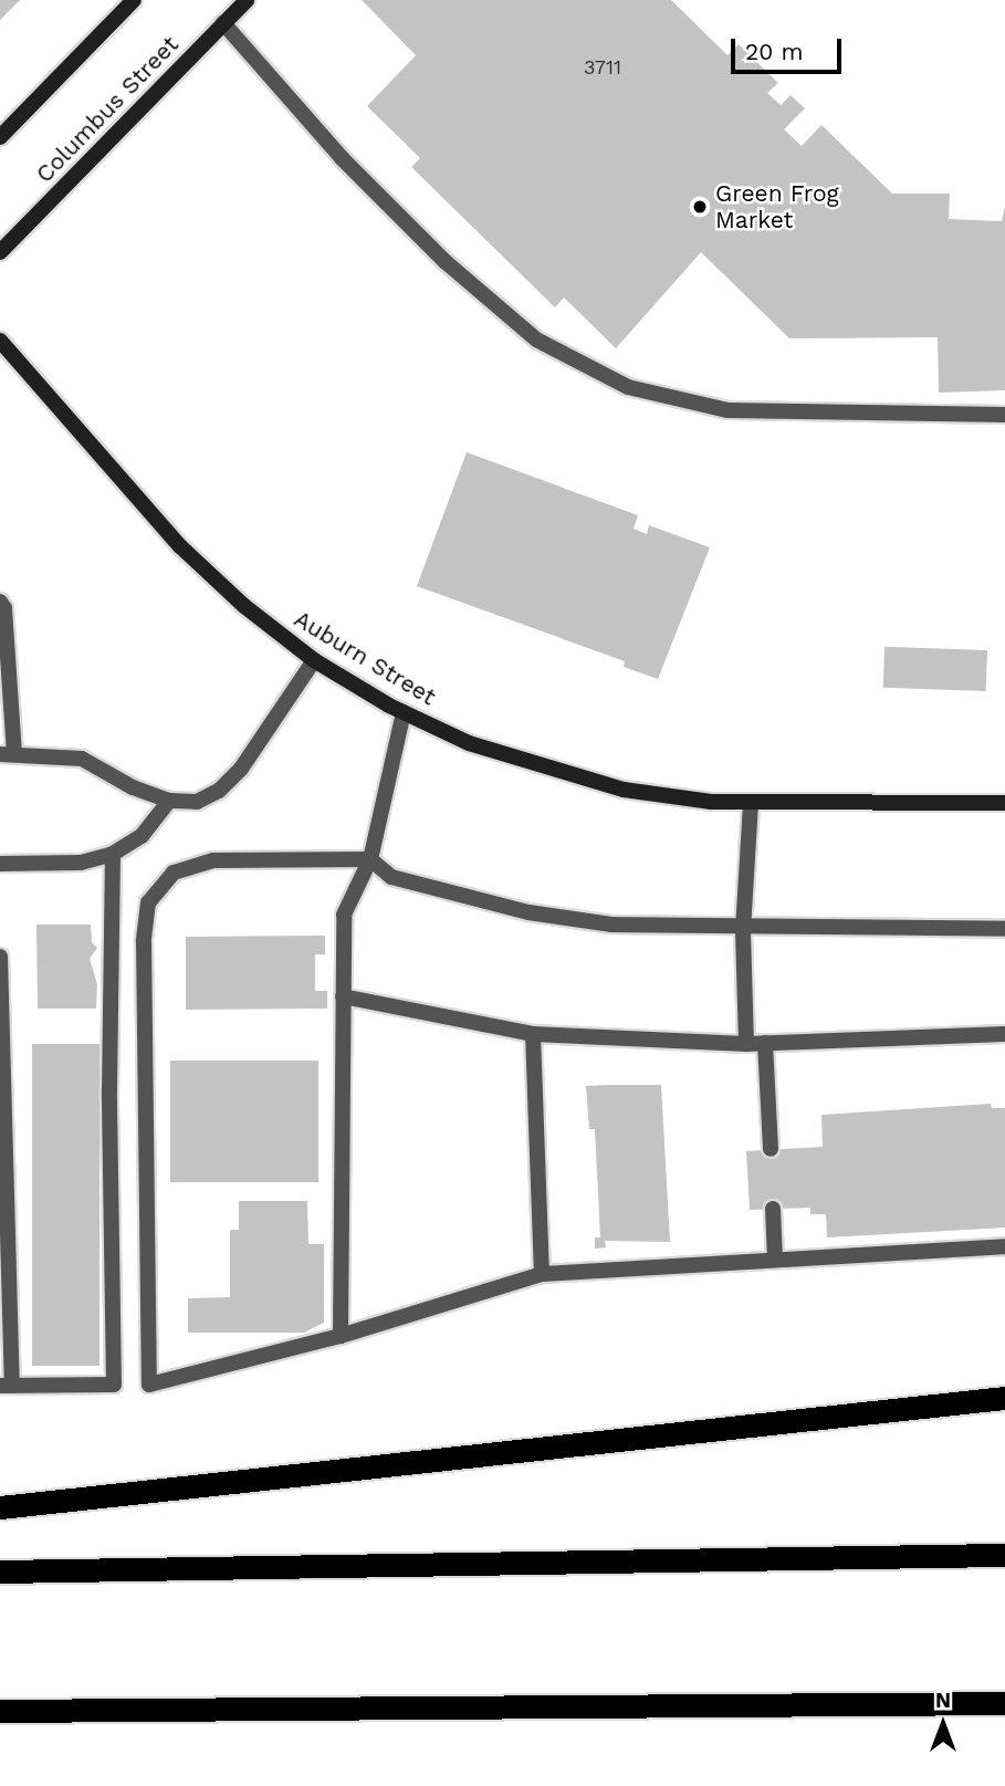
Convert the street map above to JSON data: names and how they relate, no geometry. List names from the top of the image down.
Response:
{
  "streets": {
    "main road": ["Columbus Street", "Auburn Street"]
  },
  "places": ["Green Frog Market"],
  "house_numbers": ["3711"],
  "scale_bar": "20 m",
  "north": "top"
}
